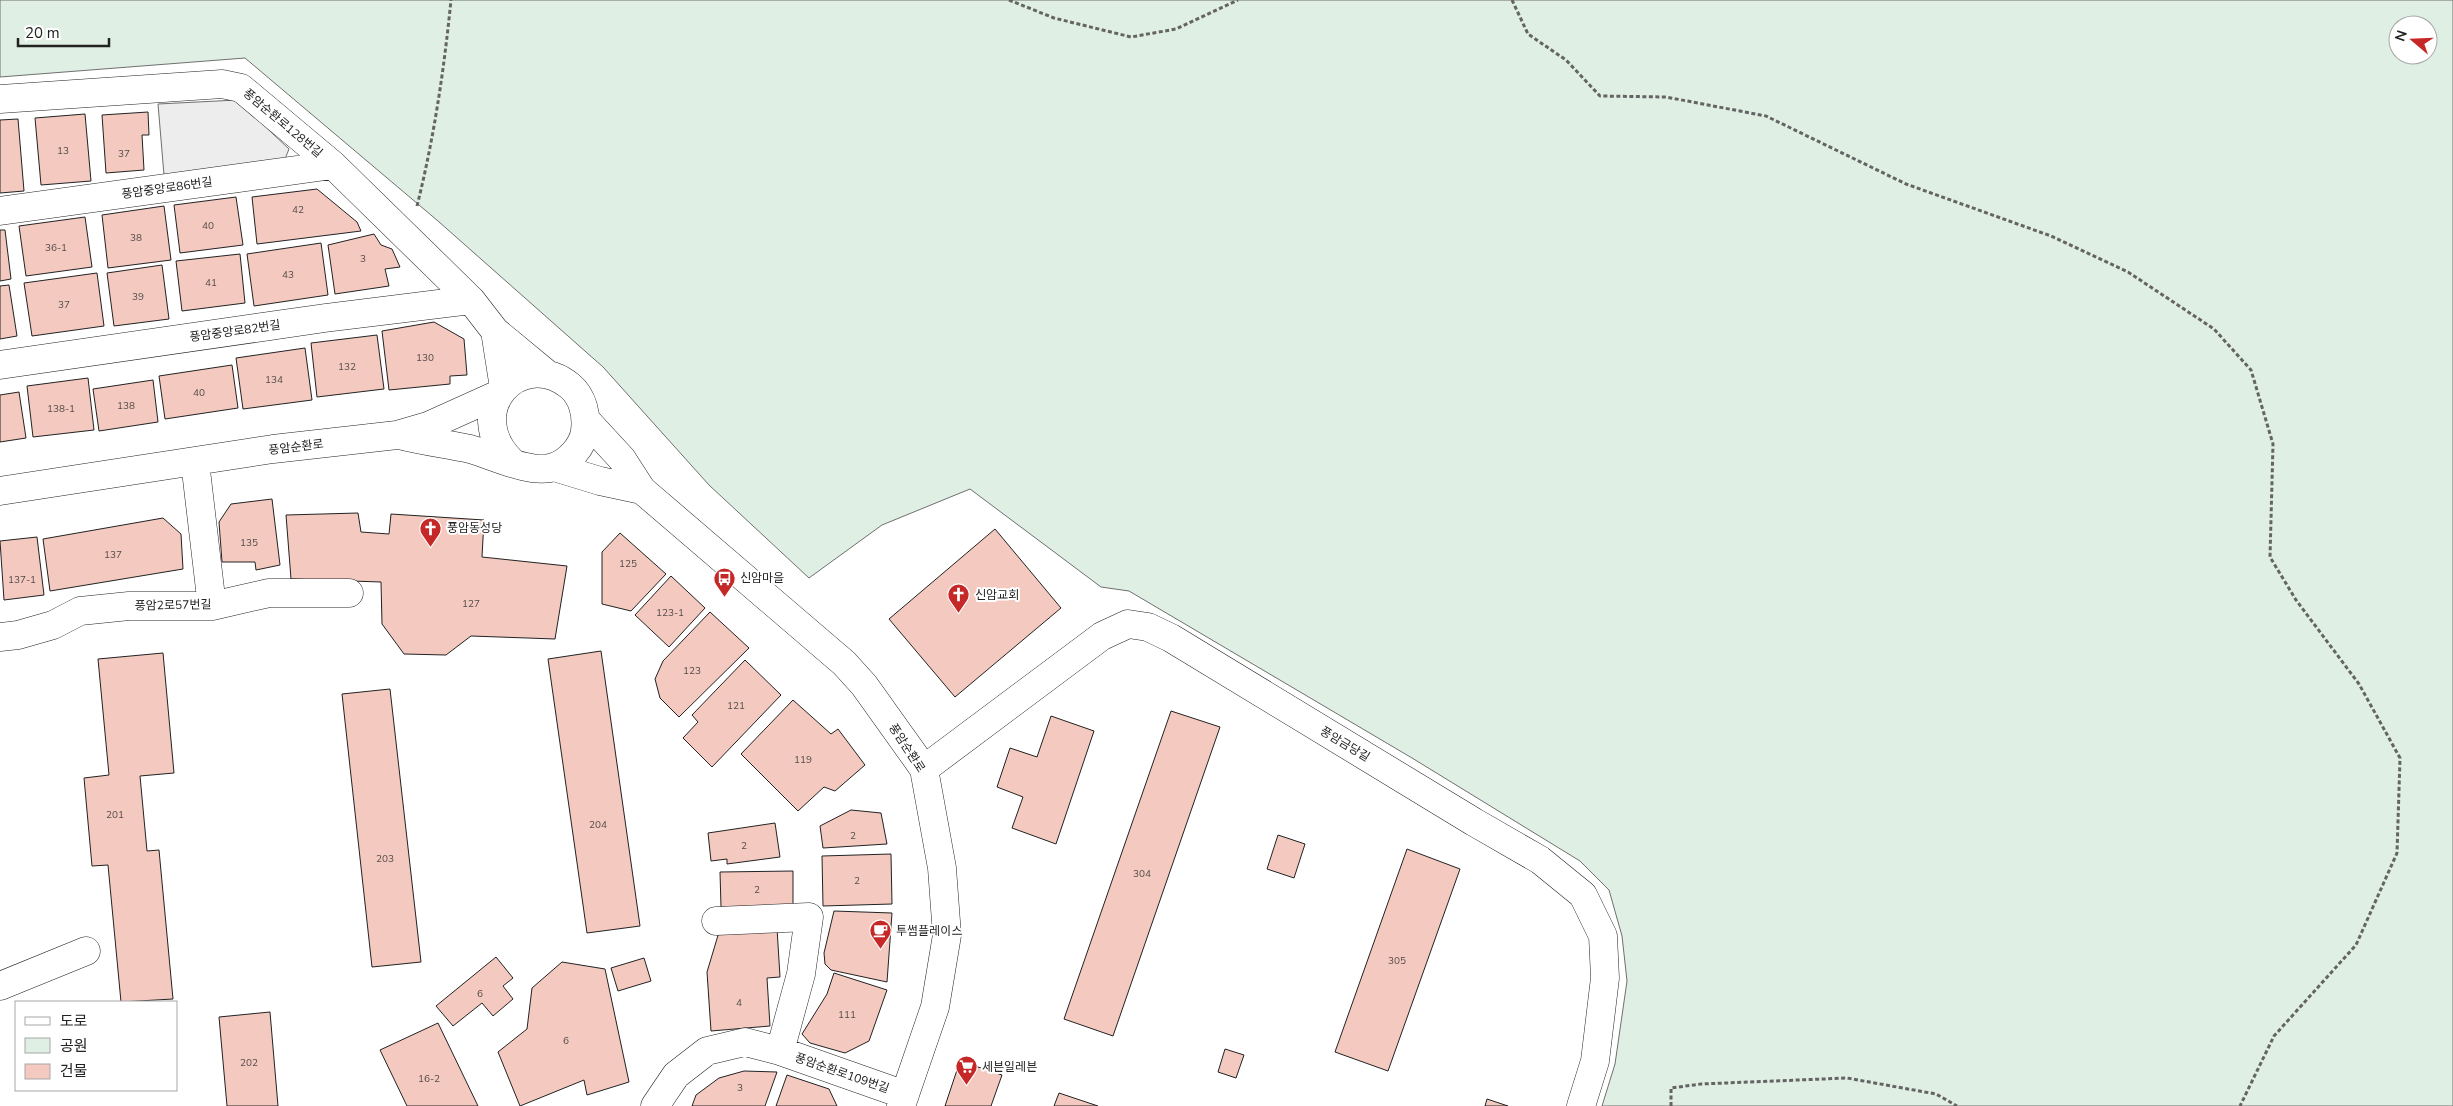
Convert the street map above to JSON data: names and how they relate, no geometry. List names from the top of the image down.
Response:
{
  "streets": {
    "street": [
      "풍암순환로128번길",
      "풍암중앙로86번길",
      "풍암중앙로82번길",
      "풍암순환로",
      "풍암2로57번길",
      "풍암금당길",
      "풍암순환로109번길"
    ]
  },
  "crossings": [
    ["풍암순환로128번길", "풍암중앙로86번길"],
    ["풍암순환로128번길", "풍암중앙로82번길"],
    ["풍암순환로128번길", "풍암순환로"],
    ["풍암순환로", "풍암금당길"],
    ["풍암순환로", "풍암순환로109번길"]
  ],
  "places": {
    "church": ["풍암동성당", "신암교회"],
    "bus stop": ["신암마을"],
    "cafe": ["투썸플레이스"],
    "supermarket": ["세븐일레븐"]
  },
  "house_numbers": [
    "13",
    "37",
    "42",
    "40",
    "38",
    "36-1",
    "3",
    "43",
    "41",
    "39",
    "37",
    "130",
    "132",
    "134",
    "40",
    "138",
    "138-1",
    "135",
    "137",
    "125",
    "137-1",
    "127",
    "123-1",
    "123",
    "121",
    "119",
    "201",
    "204",
    "2",
    "2",
    "203",
    "304",
    "2",
    "2",
    "305",
    "6",
    "4",
    "111",
    "6",
    "202",
    "16-2",
    "3"
  ],
  "legend": ["도로", "공원", "건물"],
  "scale_bar": "20 m",
  "north": "left"
}
